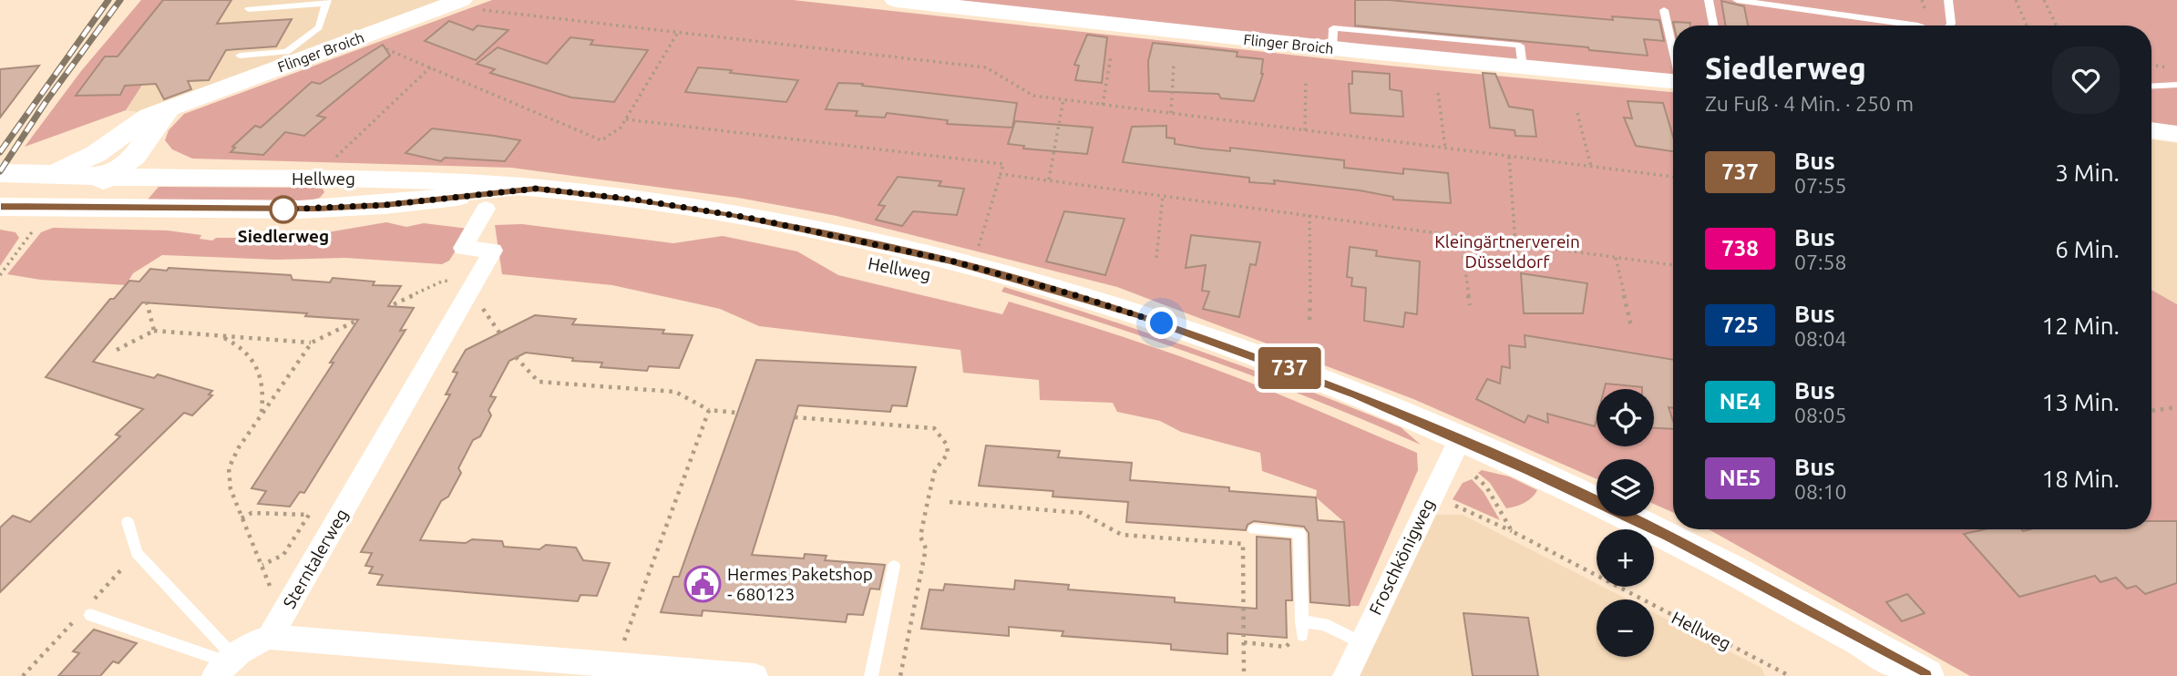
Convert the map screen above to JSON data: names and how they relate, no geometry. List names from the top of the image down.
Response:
{
  "streets": {
    "main road": ["Flinger Broich", "Hellweg"],
    "street": ["Froschkönigweg", "Sterntalerweg"]
  },
  "crossings": [
    ["Flinger Broich", "Hellweg"],
    ["Hellweg", "Froschkönigweg"]
  ],
  "parks": ["Kleingärtnerverein Düsseldorf"],
  "places": {
    "other": ["Siedlerweg"],
    "public building": ["Hermes Paketshop - 680123"]
  },
  "lines": ["bus line 737"],
  "page": {
    "on_map": "737",
    "heading": ["Siedlerweg", "Zu Fuß · 4 Min. · 250 m"],
    "list": [
      {
        "mark": "737",
        "name": "Bus",
        "note": "07:55",
        "value": "3 Min."
      },
      {
        "mark": "738",
        "name": "Bus",
        "note": "07:58",
        "value": "6 Min."
      },
      {
        "mark": "725",
        "name": "Bus",
        "note": "08:04",
        "value": "12 Min."
      },
      {
        "mark": "NE4",
        "name": "Bus",
        "note": "08:05",
        "value": "13 Min."
      },
      {
        "mark": "NE5",
        "name": "Bus",
        "note": "08:10",
        "value": "18 Min."
      }
    ],
    "map_buttons": ["+", "−"]
  }
}
